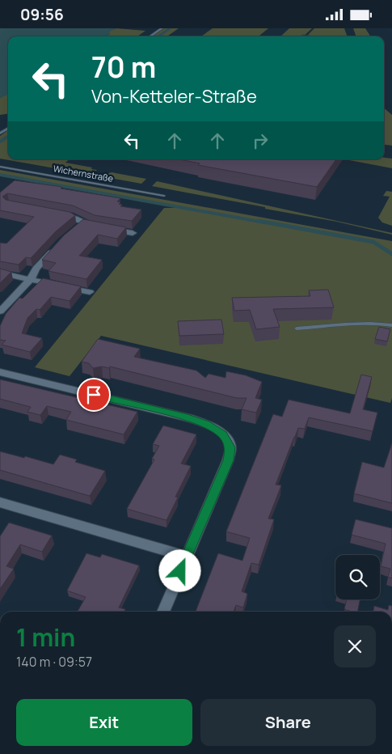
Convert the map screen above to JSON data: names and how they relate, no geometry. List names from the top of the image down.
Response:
{
  "streets": {
    "lane": ["Wichernstraße"]
  },
  "page": {
    "status": "09:56",
    "turn": ["70 m", "Von-Ketteler-Straße"],
    "heading": ["1 min", "140 m · 09:57"],
    "buttons": ["Exit", "Share"]
  }
}
